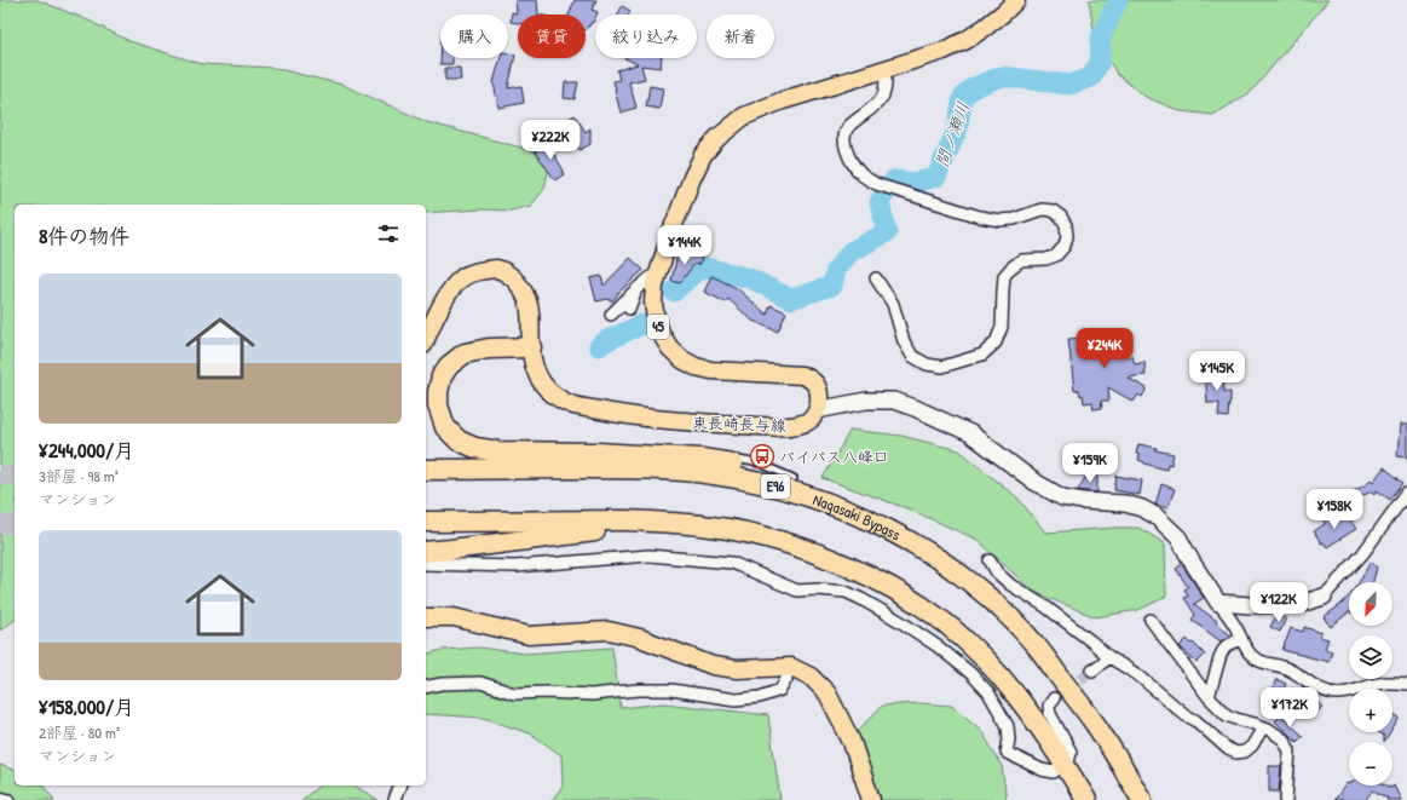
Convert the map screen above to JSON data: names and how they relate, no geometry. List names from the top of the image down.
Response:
{
  "streets": {
    "highway": ["E96", "Nagasaki Bypass"],
    "main road": ["45", "東長崎長与線"]
  },
  "crossings": [
    ["45", "東長崎長与線"]
  ],
  "water": ["間ノ瀬川"],
  "places": {
    "bus stop": ["バイパス八峰口"]
  },
  "north": "bottom left",
  "page": {
    "chip": [
      "購入",
      "賃貸",
      "絞り込み",
      "新着"
    ],
    "price": [
      "¥222K",
      "¥144K",
      "¥244K",
      "¥145K",
      "¥159K",
      "¥158K",
      "¥122K",
      "¥172K"
    ],
    "heading": "8件の物件",
    "list": [
      {
        "name": "¥244,000/月",
        "note": "3部屋 · 98 m² · マンション"
      },
      {
        "name": "¥158,000/月",
        "note": "2部屋 · 80 m² · マンション"
      }
    ],
    "map_buttons": ["+", "−"]
  }
}
